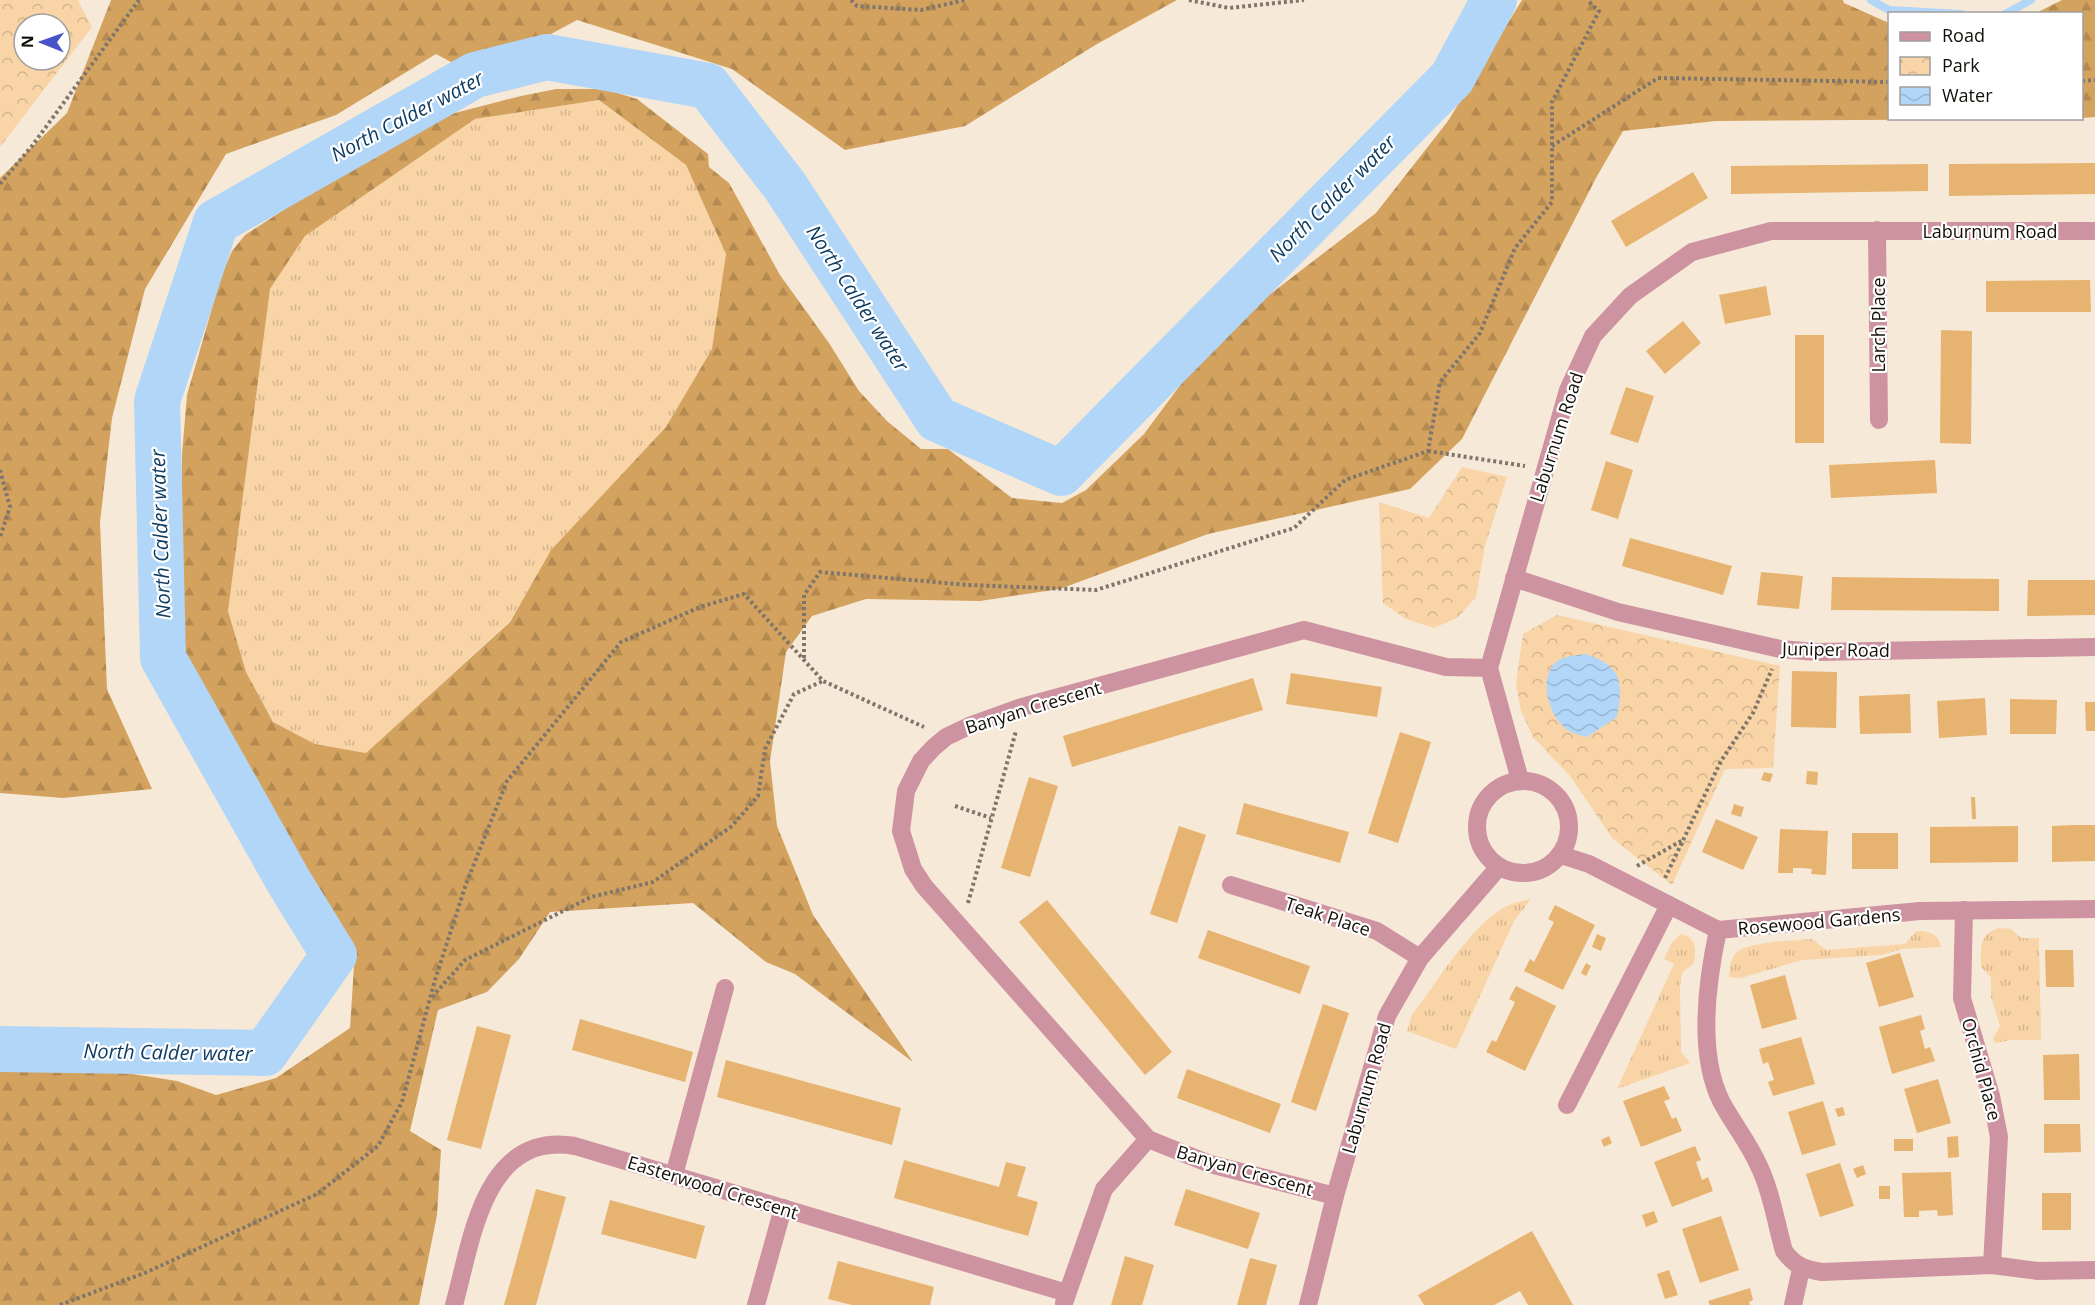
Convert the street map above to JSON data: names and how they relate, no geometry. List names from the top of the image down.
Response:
{
  "streets": {
    "street": [
      "Laburnum Road",
      "Larch Place",
      "Juniper Road",
      "Banyan Crescent",
      "Teak Place",
      "Rosewood Gardens",
      "Orchid Place",
      "Easterwood Crescent"
    ]
  },
  "crossings": [
    ["Laburnum Road", "Larch Place"],
    ["Laburnum Road", "Juniper Road"],
    ["Laburnum Road", "Banyan Crescent"],
    ["Laburnum Road", "Teak Place"],
    ["Laburnum Road", "Rosewood Gardens"],
    ["Rosewood Gardens", "Orchid Place"]
  ],
  "water": ["North Calder water"],
  "legend": ["Road", "Park", "Water"],
  "north": "left"
}
